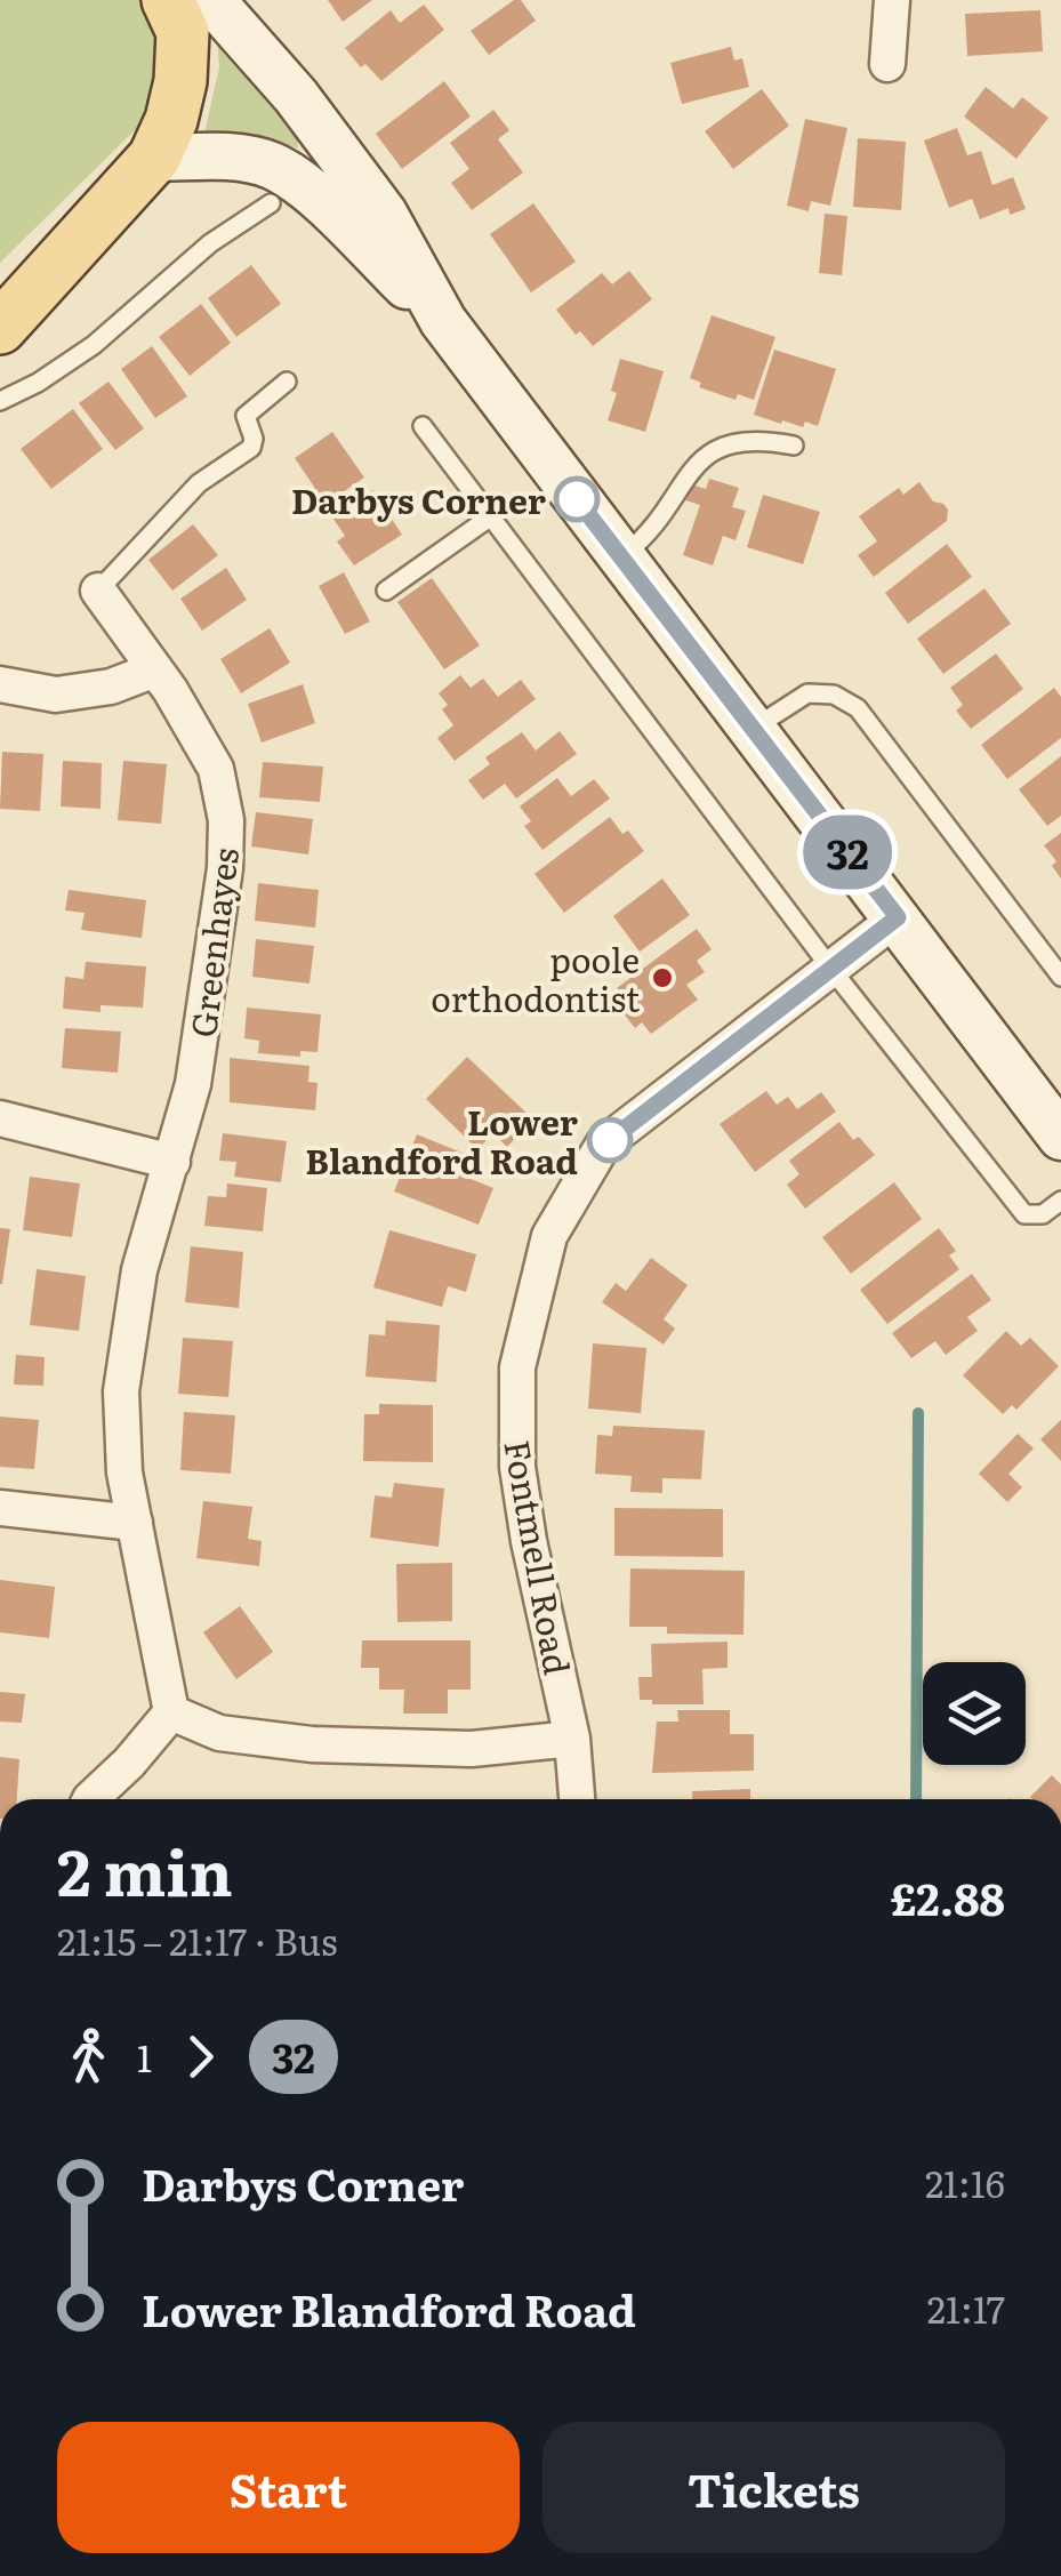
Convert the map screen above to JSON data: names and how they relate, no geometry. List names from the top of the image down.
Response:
{
  "streets": {
    "street": ["Greenhayes", "Fontmell Road"]
  },
  "places": ["Darbys Corner", "poole orthodontist", "Lower Blandford Road"],
  "lines": ["bus line 32"],
  "page": {
    "on_map": "32",
    "heading": ["2 min", "21:15 – 21:17 · Bus", "£2.88"],
    "legs": ["1", "32"],
    "list": [
      {
        "name": "Darbys Corner",
        "value": "21:16"
      },
      {
        "name": "Lower Blandford Road",
        "value": "21:17"
      }
    ],
    "buttons": ["Start", "Tickets"]
  }
}
